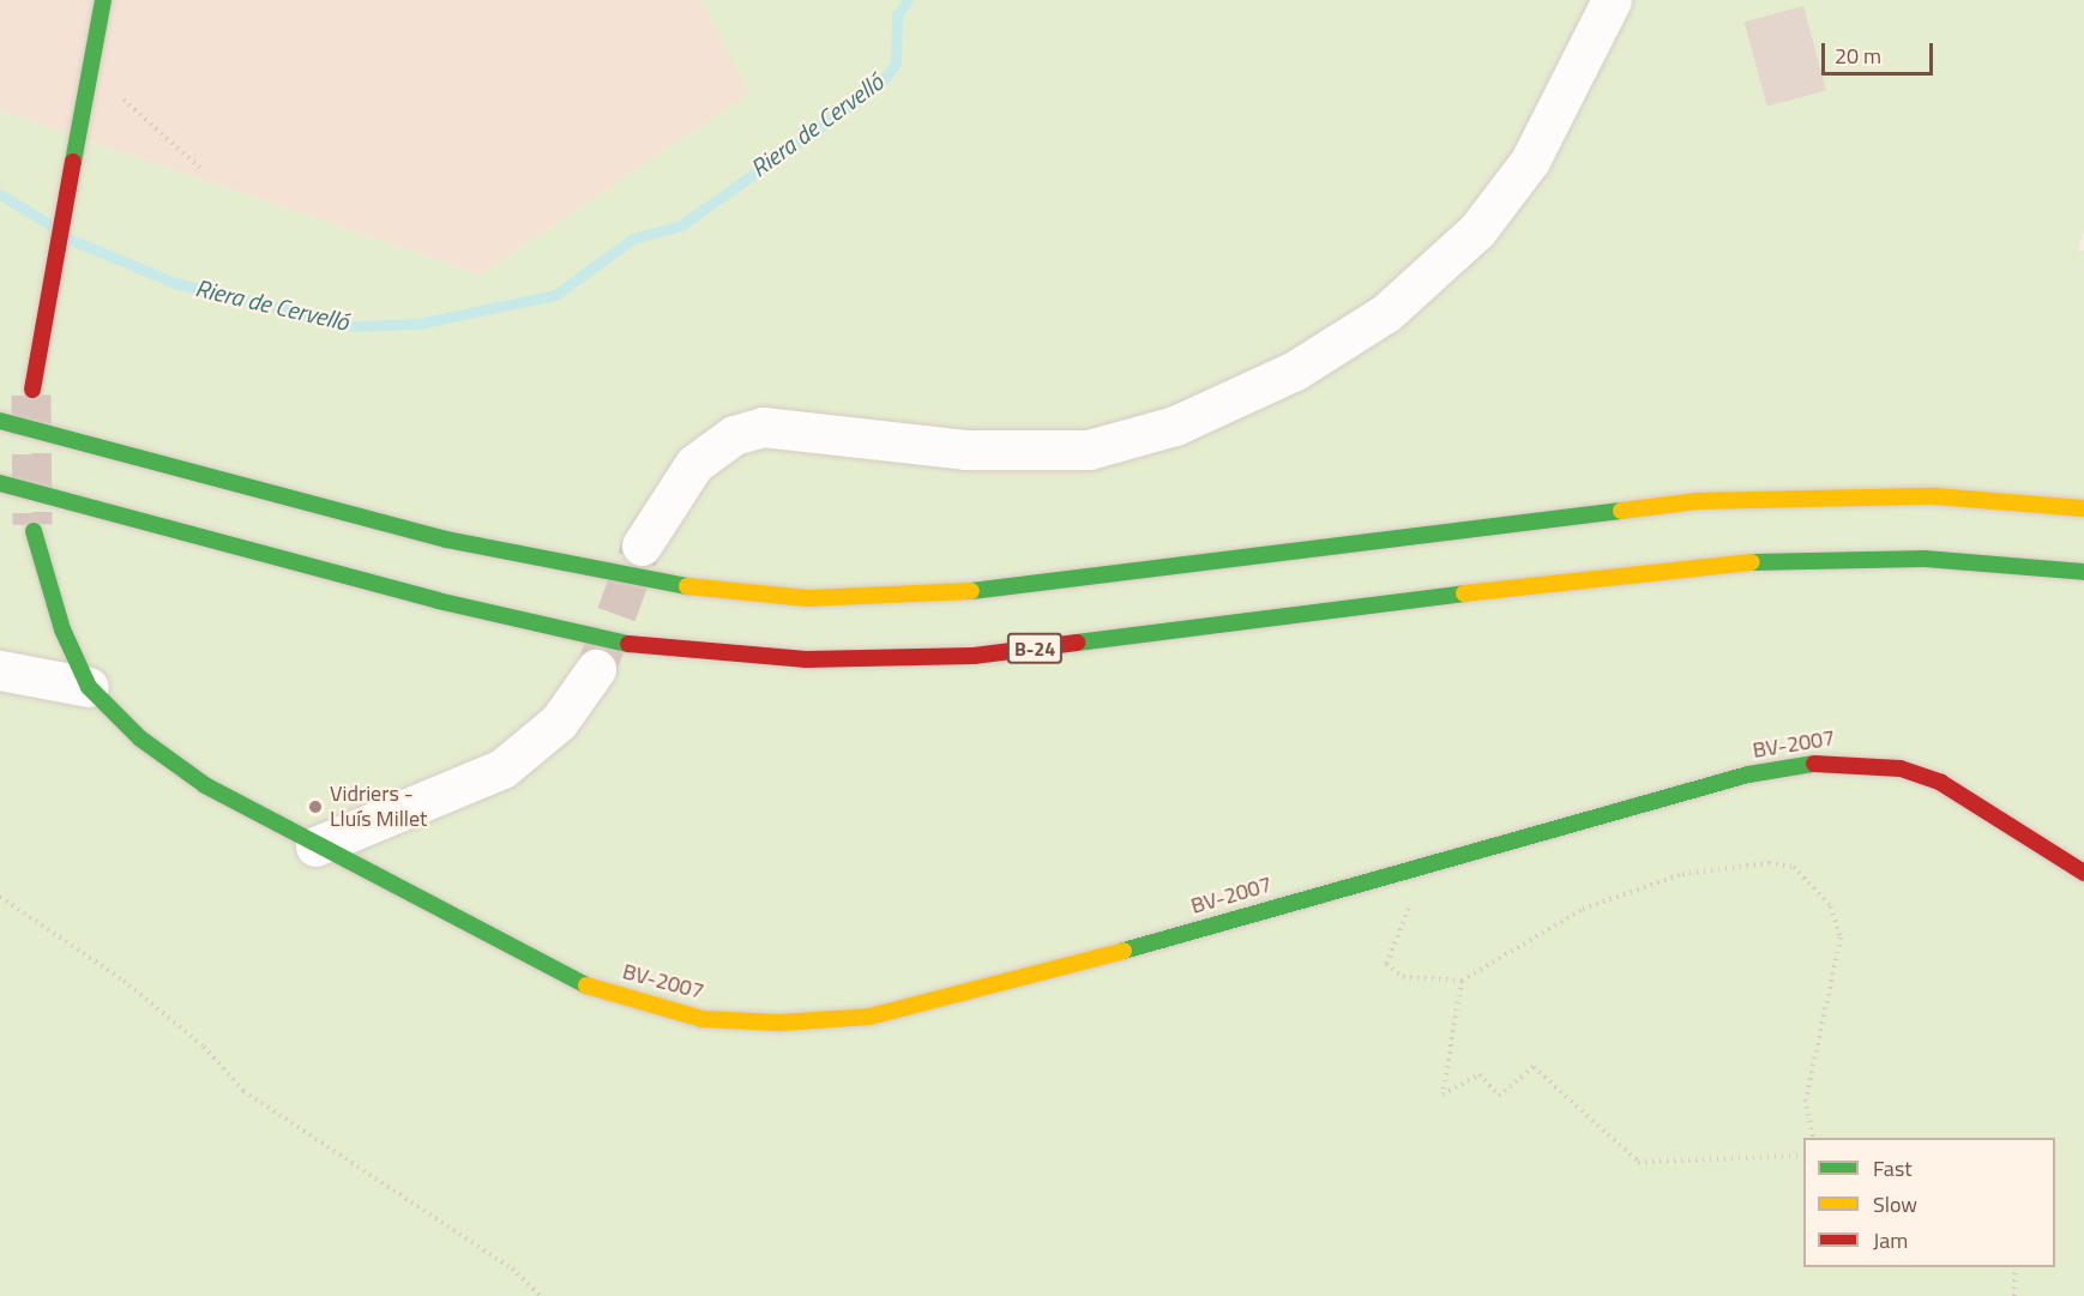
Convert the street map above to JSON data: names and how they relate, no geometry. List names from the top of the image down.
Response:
{
  "streets": {
    "main road": ["B-24", "BV-2007"]
  },
  "water": ["Riera de Cervelló"],
  "places": ["Vidriers - Lluís Millet"],
  "legend": ["Fast", "Slow", "Jam"],
  "scale_bar": "20 m"
}
